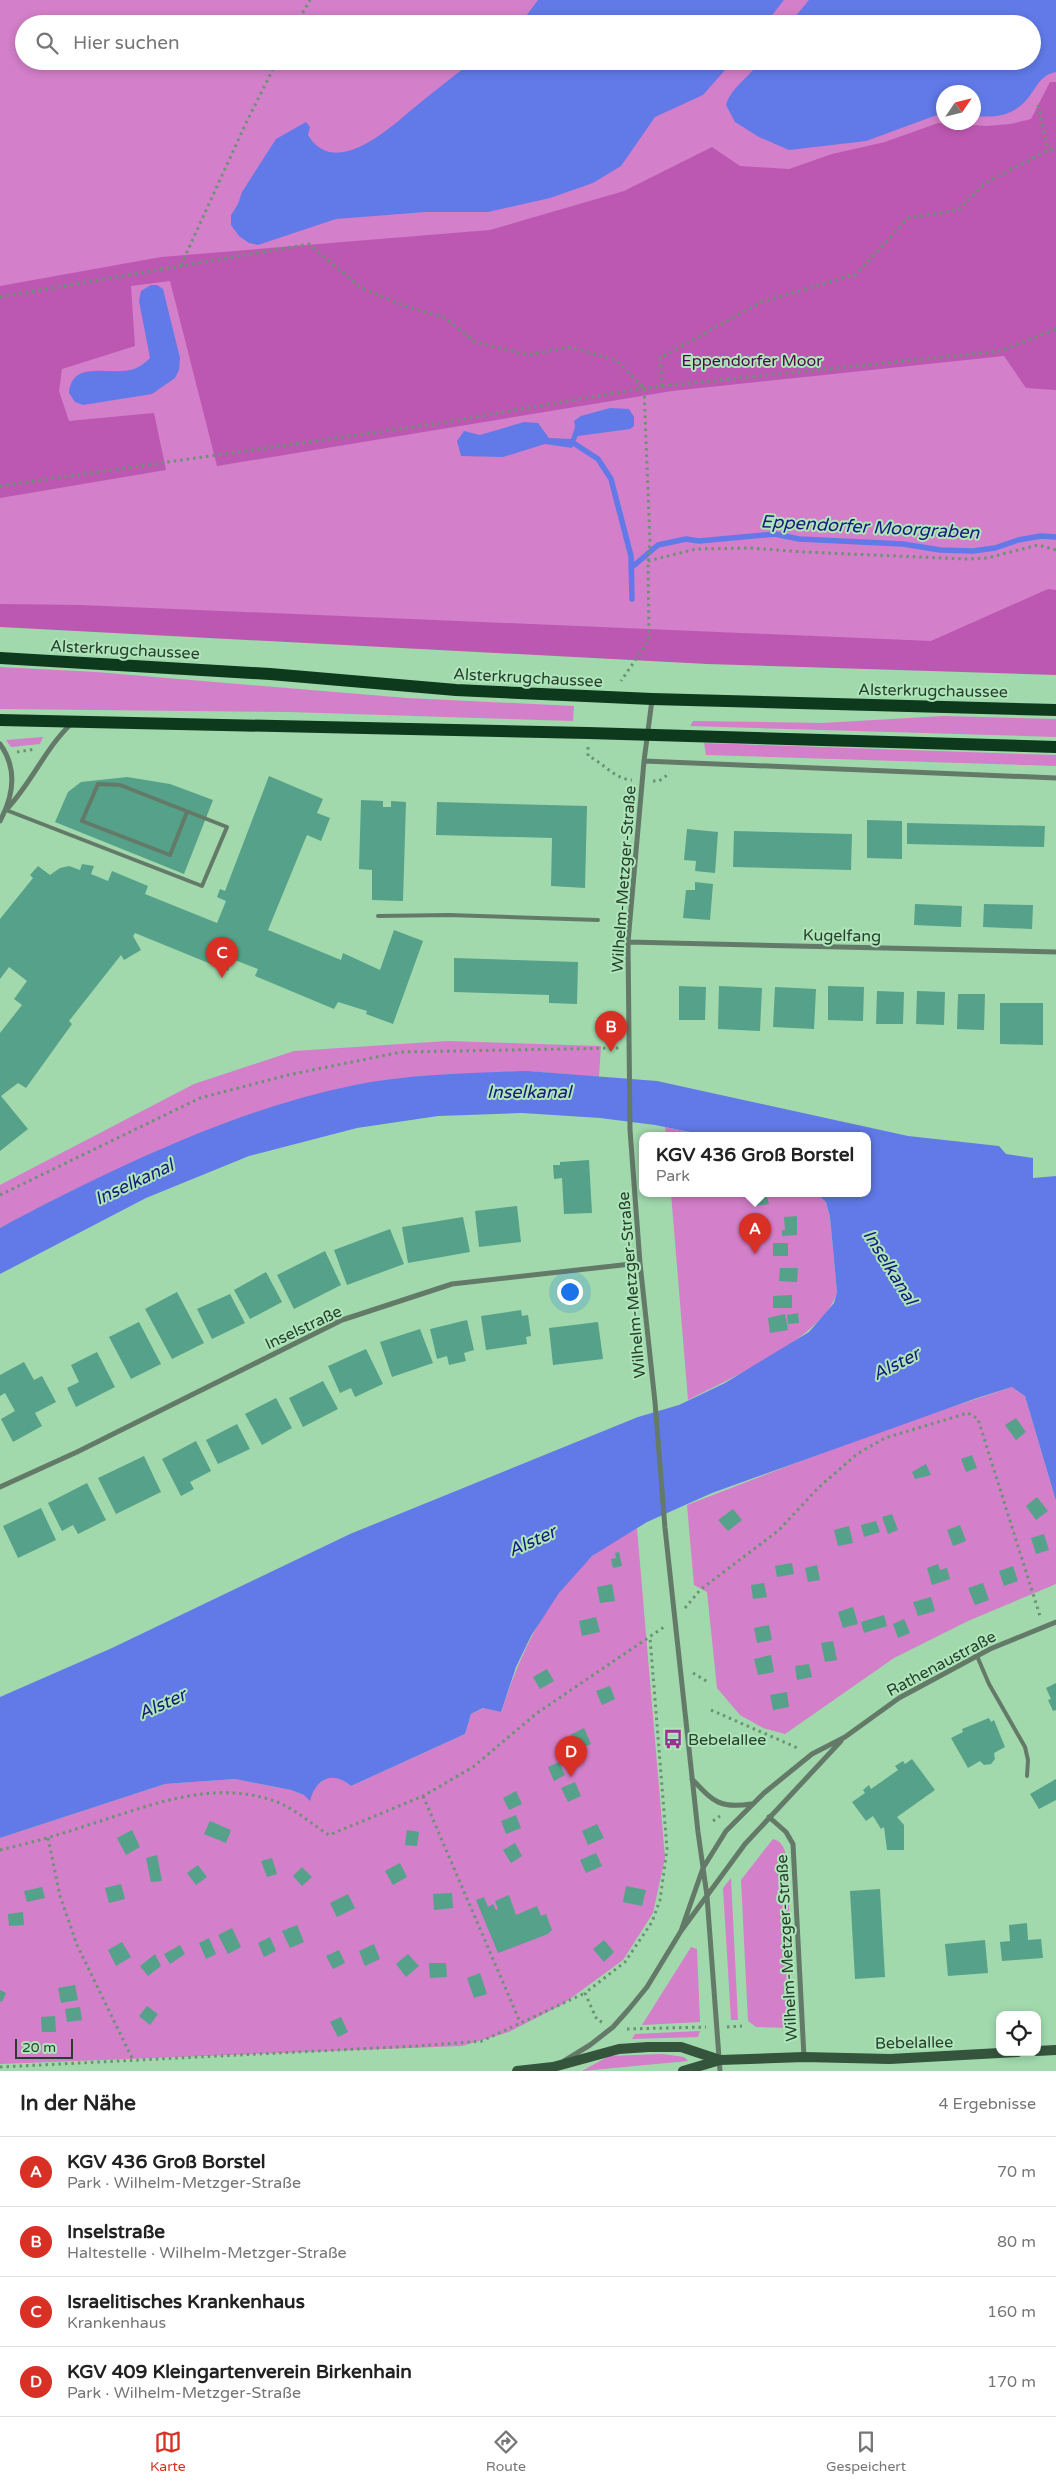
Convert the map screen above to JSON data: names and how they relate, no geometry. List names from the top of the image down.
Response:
{
  "streets": {
    "main road": ["Alsterkrugchaussee"],
    "street": [
      "Wilhelm-Metzger-Straße",
      "Kugelfang",
      "Inselstraße",
      "Rathenaustraße",
      "Bebelallee"
    ]
  },
  "crossings": [
    ["Alsterkrugchaussee", "Wilhelm-Metzger-Straße"],
    ["Wilhelm-Metzger-Straße", "Kugelfang"],
    ["Wilhelm-Metzger-Straße", "Inselstraße"],
    ["Wilhelm-Metzger-Straße", "Rathenaustraße"],
    ["Wilhelm-Metzger-Straße", "Bebelallee"]
  ],
  "water": ["Eppendorfer Moorgraben", "Inselkanal", "Alster"],
  "parks": ["Eppendorfer Moor"],
  "places": {
    "bus stop": ["Bebelallee"]
  },
  "scale_bar": "20 m",
  "north": "top right",
  "page": {
    "search": "Hier suchen",
    "pins": [
      "C",
      "B",
      "A",
      "D"
    ],
    "popup": ["KGV 436 Groß Borstel", "Park"],
    "scale": "20 m",
    "heading": ["In der Nähe", "4 Ergebnisse"],
    "list": [
      {
        "mark": "A",
        "name": "KGV 436 Groß Borstel",
        "note": "Park · Wilhelm-Metzger-Straße",
        "value": "70 m"
      },
      {
        "mark": "B",
        "name": "Inselstraße",
        "note": "Haltestelle · Wilhelm-Metzger-Straße",
        "value": "80 m"
      },
      {
        "mark": "C",
        "name": "Israelitisches Krankenhaus",
        "note": "Krankenhaus",
        "value": "160 m"
      },
      {
        "mark": "D",
        "name": "KGV 409 Kleingartenverein Birkenhain",
        "note": "Park · Wilhelm-Metzger-Straße",
        "value": "170 m"
      }
    ],
    "nav": ["Karte", "Route", "Gespeichert"]
  }
}
